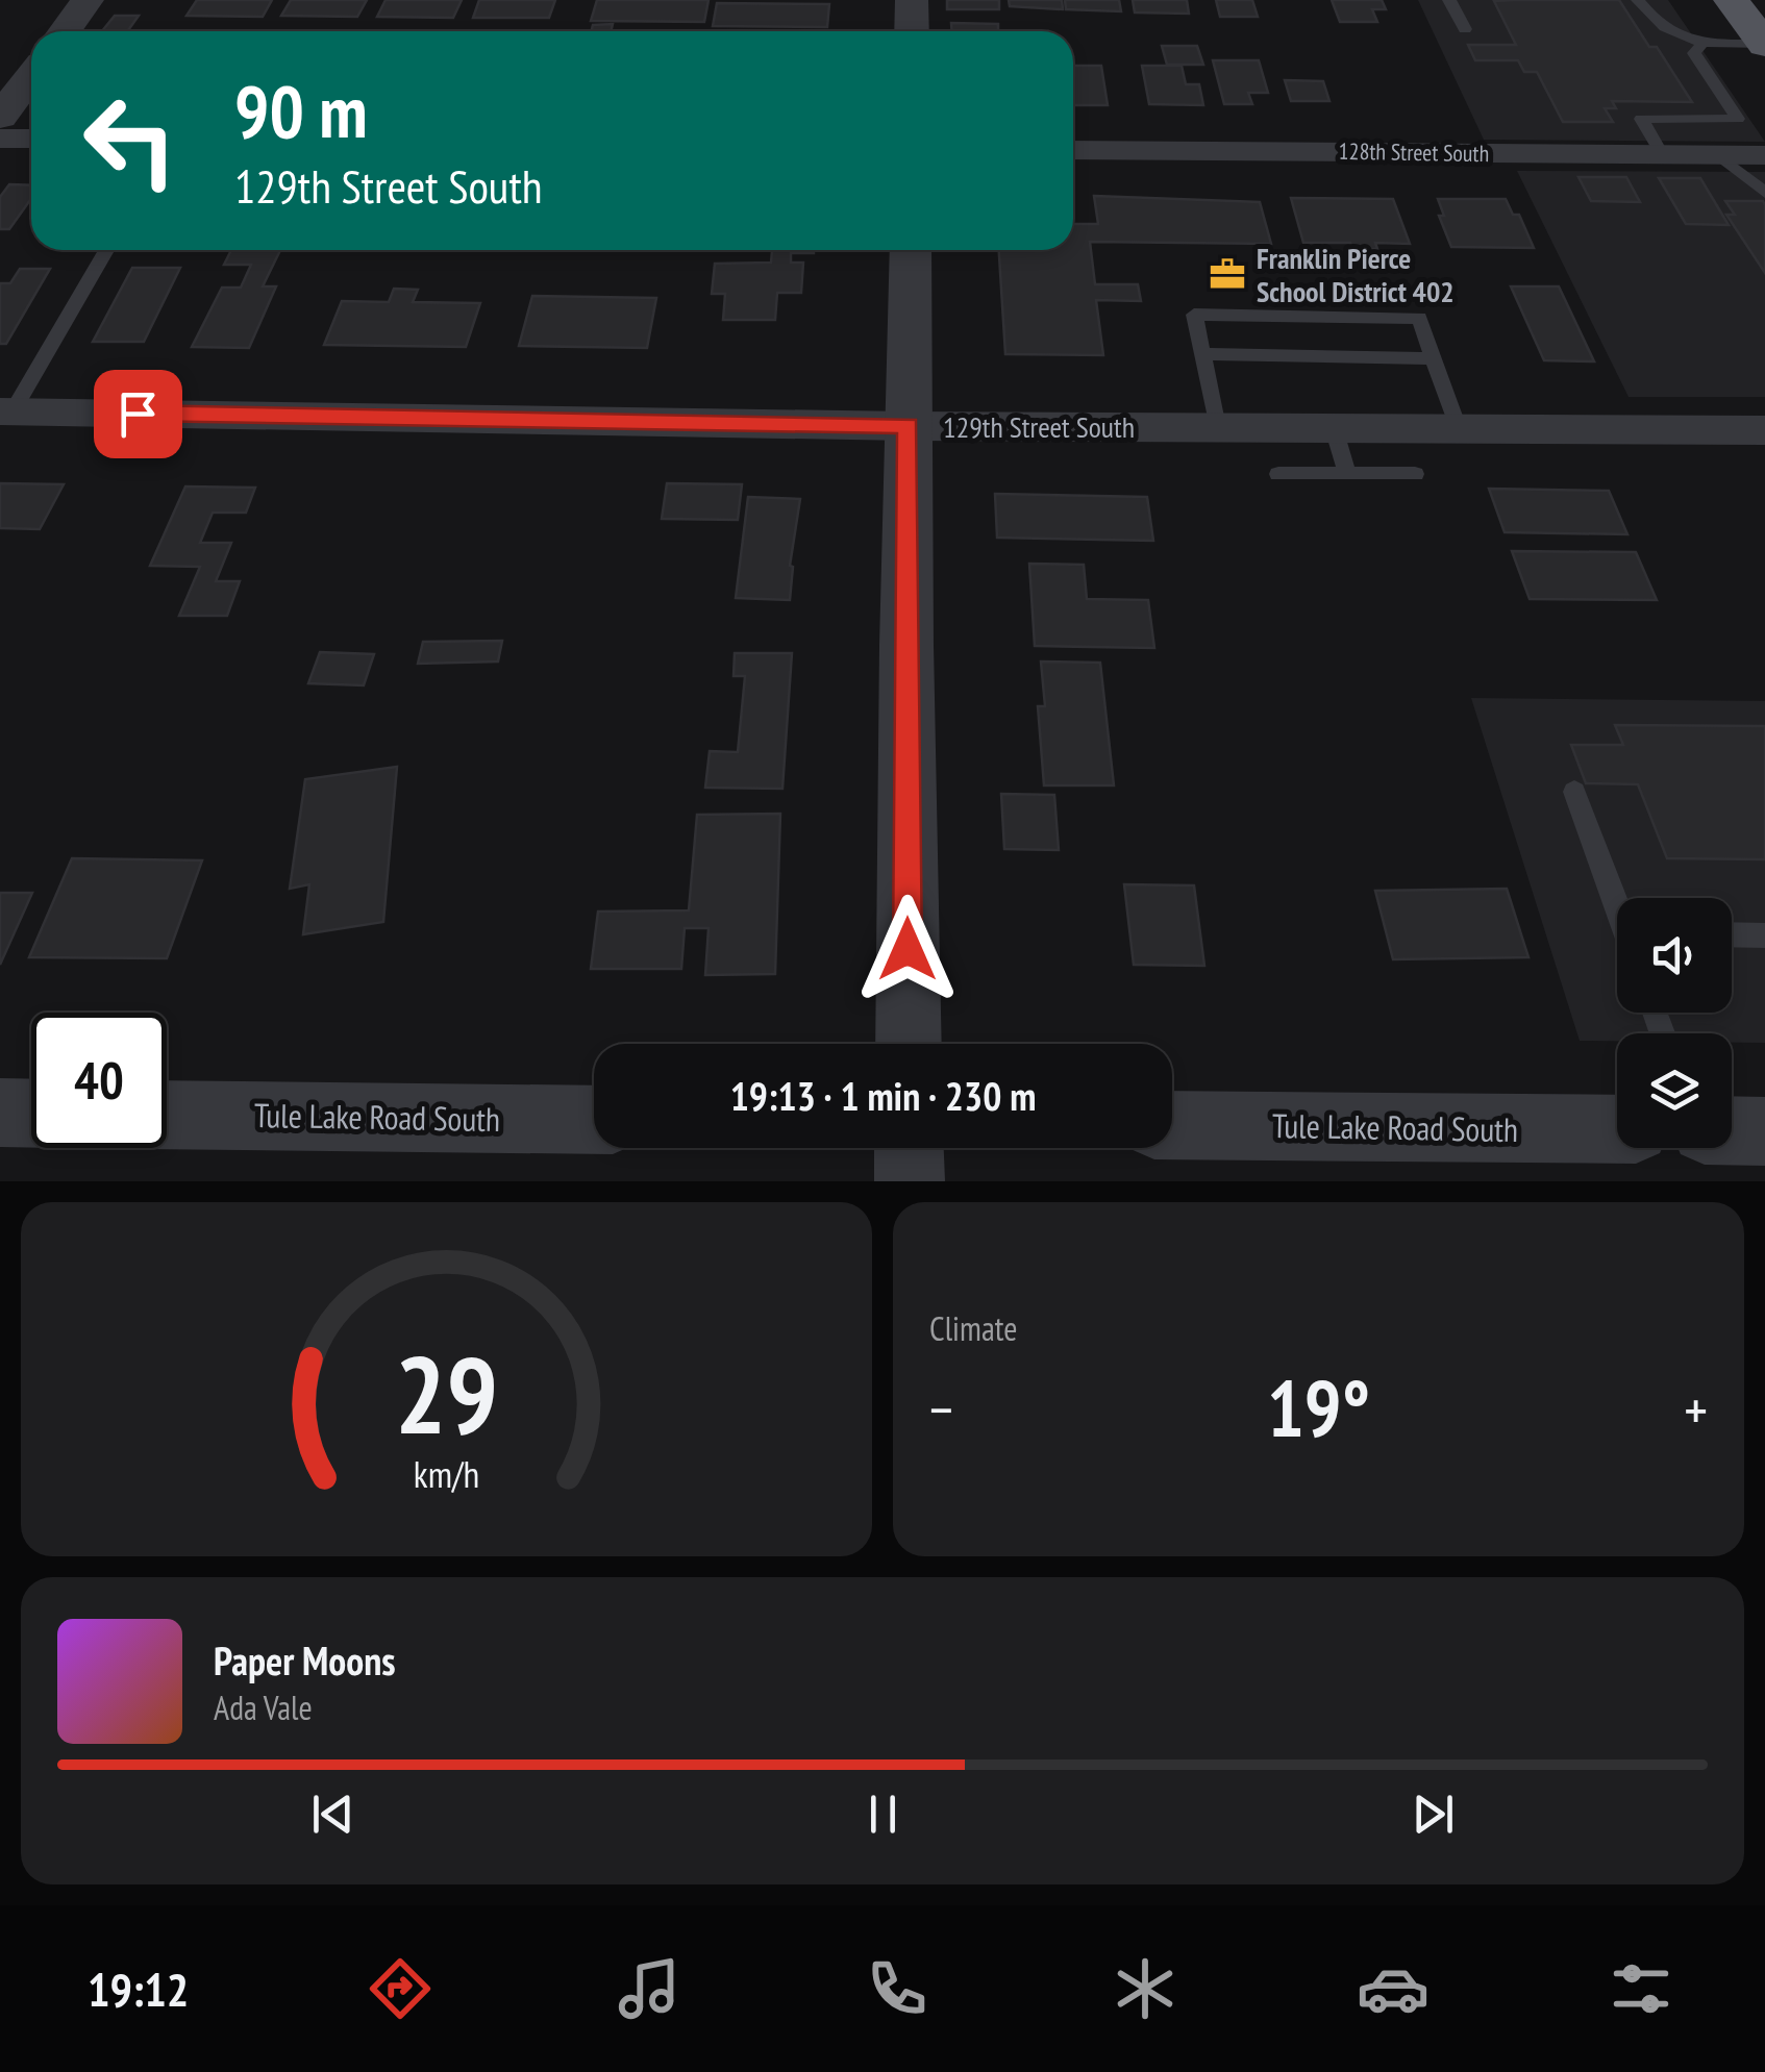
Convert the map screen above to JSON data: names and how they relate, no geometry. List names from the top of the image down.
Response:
{
  "streets": {
    "street": ["128th Street South", "129th Street South", "Tule Lake Road South"]
  },
  "places": {
    "office": ["Franklin Pierce School District 402"]
  },
  "page": {
    "turn": ["90 m", "129th Street South"],
    "limit": "40",
    "trip": "19:13 · 1 min · 230 m",
    "tile": "Climate",
    "heat": ["−", "19°", "+"],
    "song": ["Paper Moons", "Ada Vale"],
    "tabs": "19:12",
    "gauge": ["29", "km/h"]
  }
}
